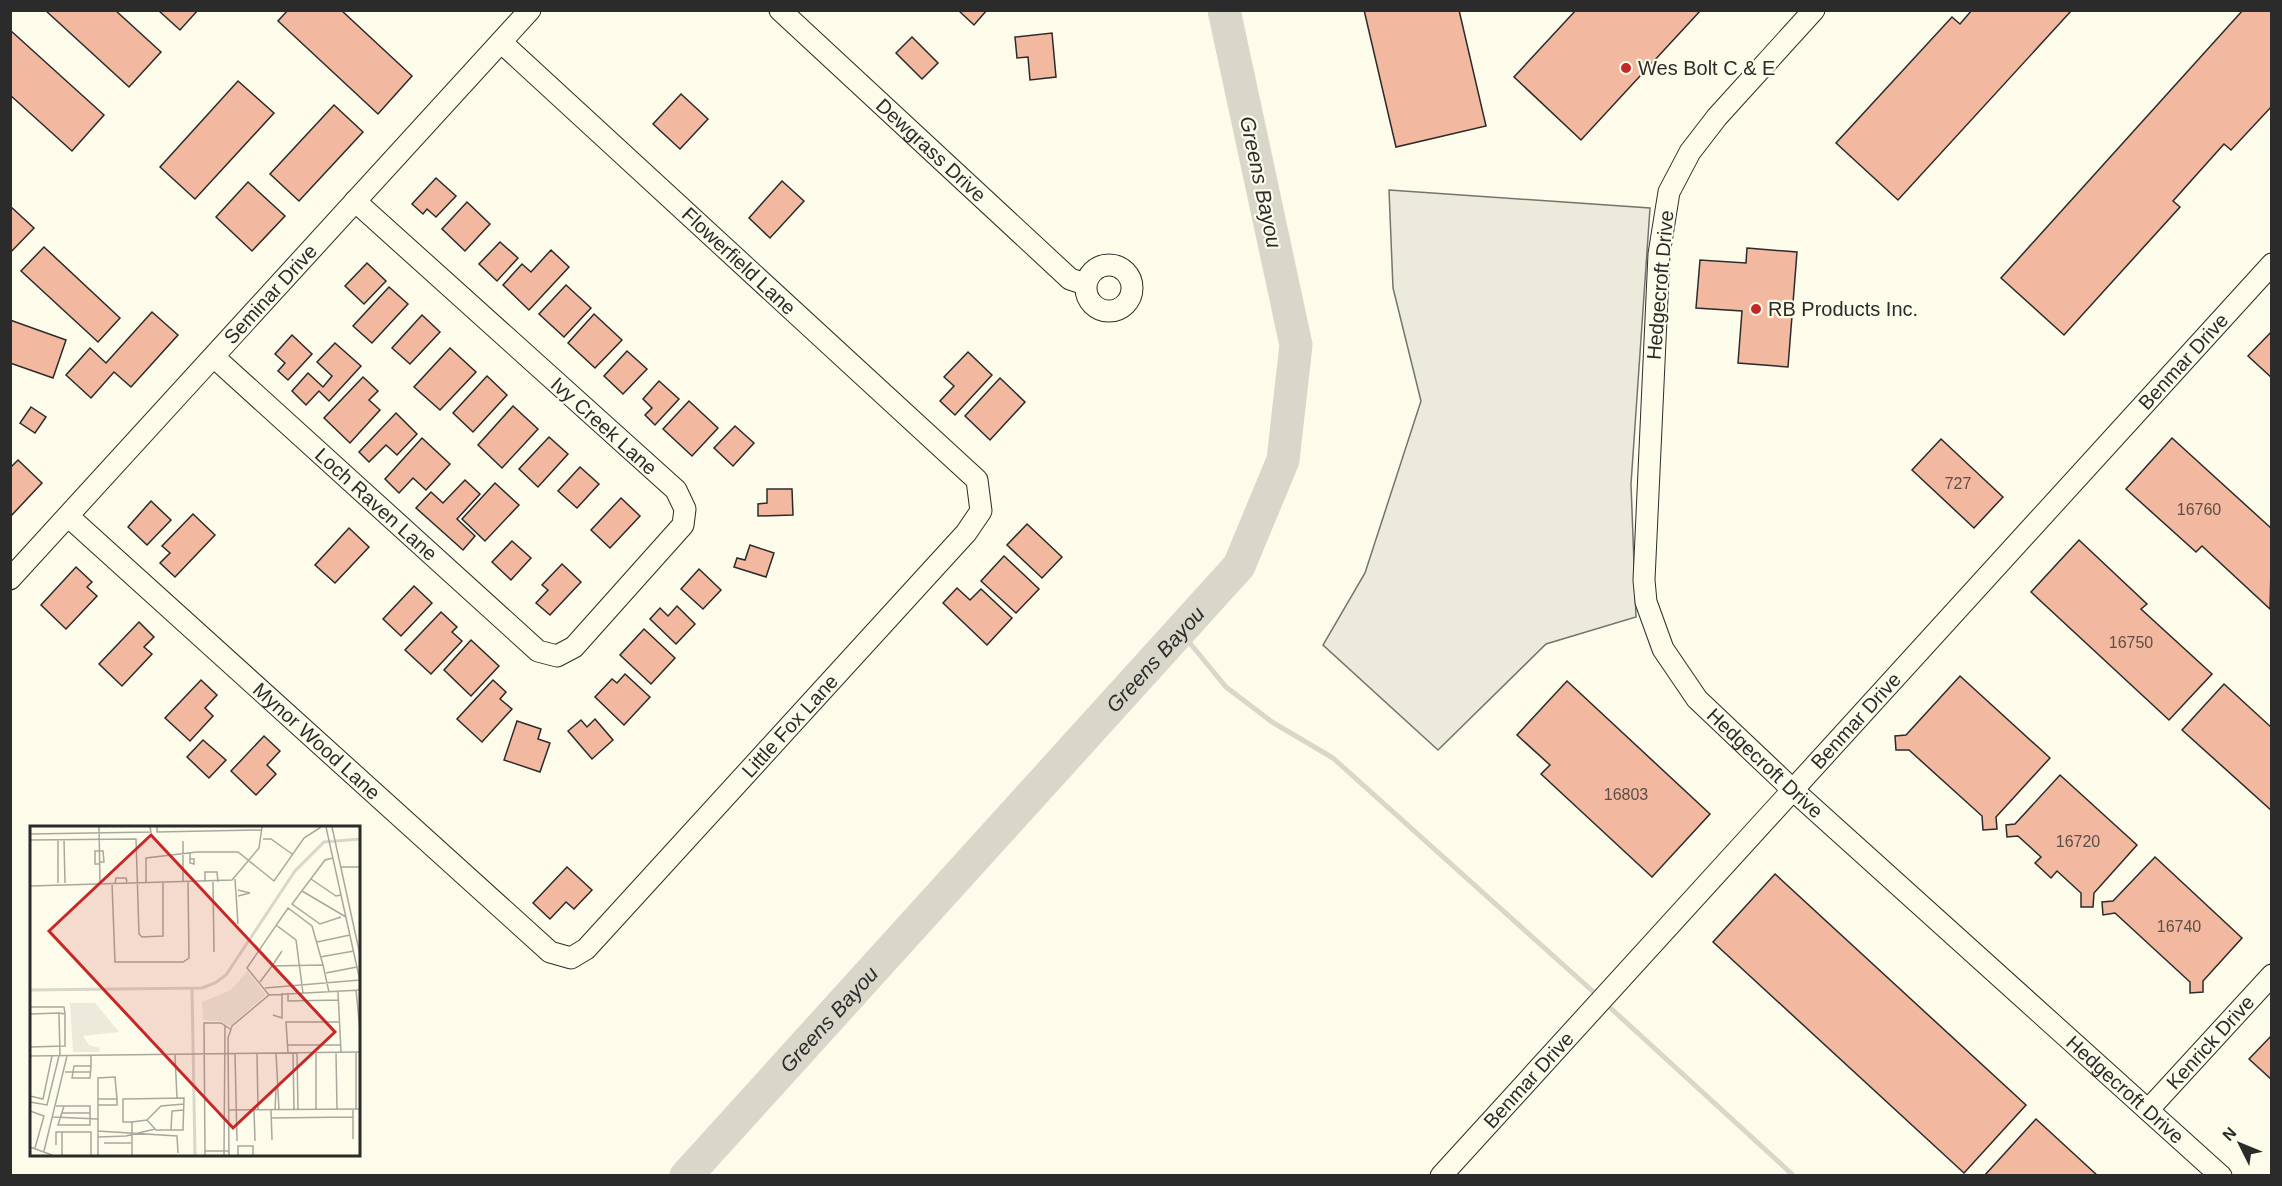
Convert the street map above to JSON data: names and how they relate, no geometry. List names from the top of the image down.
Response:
{
  "streets": {
    "street": [
      "Dewgrass Drive",
      "Flowerfield Lane",
      "Hedgecroft Drive",
      "Seminar Drive",
      "Benmar Drive",
      "Ivy Creek Lane",
      "Loch Raven Lane",
      "Little Fox Lane",
      "Mynor Wood Lane",
      "Kenrick Drive"
    ]
  },
  "crossings": [
    ["Flowerfield Lane", "Seminar Drive"],
    ["Flowerfield Lane", "Little Fox Lane"],
    ["Hedgecroft Drive", "Benmar Drive"],
    ["Hedgecroft Drive", "Kenrick Drive"],
    ["Seminar Drive", "Ivy Creek Lane"],
    ["Seminar Drive", "Loch Raven Lane"],
    ["Seminar Drive", "Mynor Wood Lane"],
    ["Ivy Creek Lane", "Loch Raven Lane"],
    ["Little Fox Lane", "Mynor Wood Lane"]
  ],
  "water": ["Greens Bayou"],
  "places": ["Wes Bolt C & E", "RB Products Inc."],
  "house_numbers": [
    "727",
    "16760",
    "16750",
    "16803",
    "16720",
    "16740"
  ],
  "north": "top left"
}
